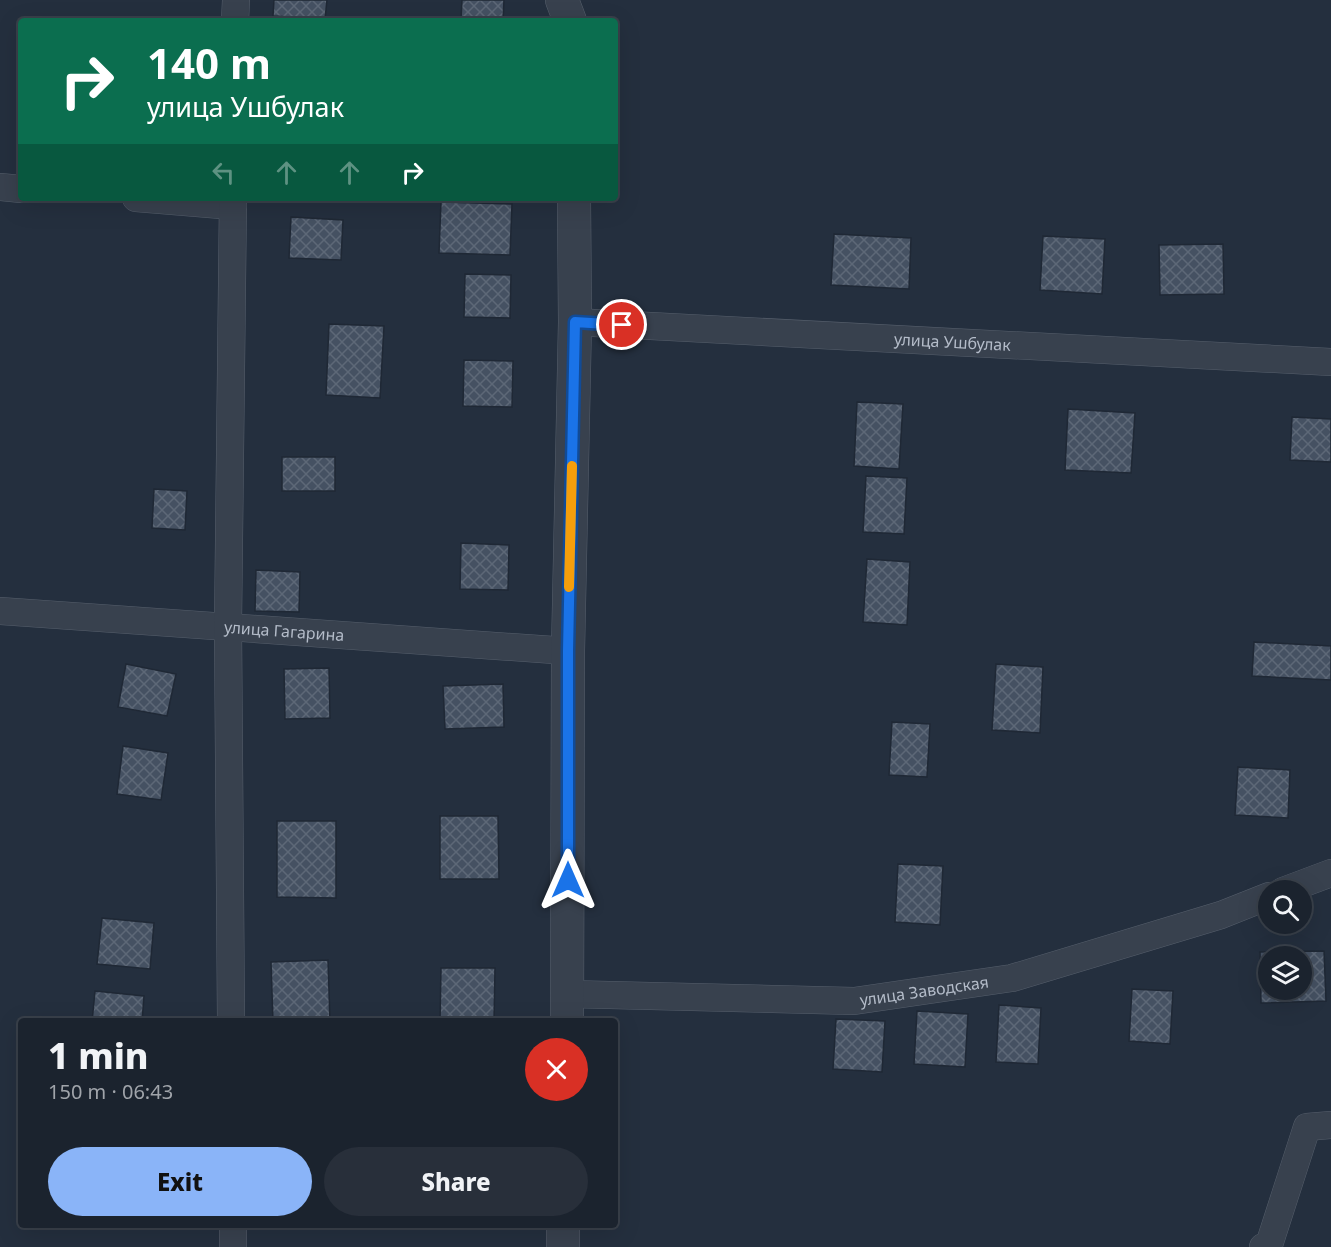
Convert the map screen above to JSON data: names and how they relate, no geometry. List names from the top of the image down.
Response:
{
  "streets": {
    "street": ["улица Ушбулак", "улица Гагарина", "улица Заводская"]
  },
  "page": {
    "turn": ["140 m", "улица Ушбулак"],
    "heading": ["1 min", "150 m · 06:43"],
    "buttons": ["Exit", "Share"]
  }
}
